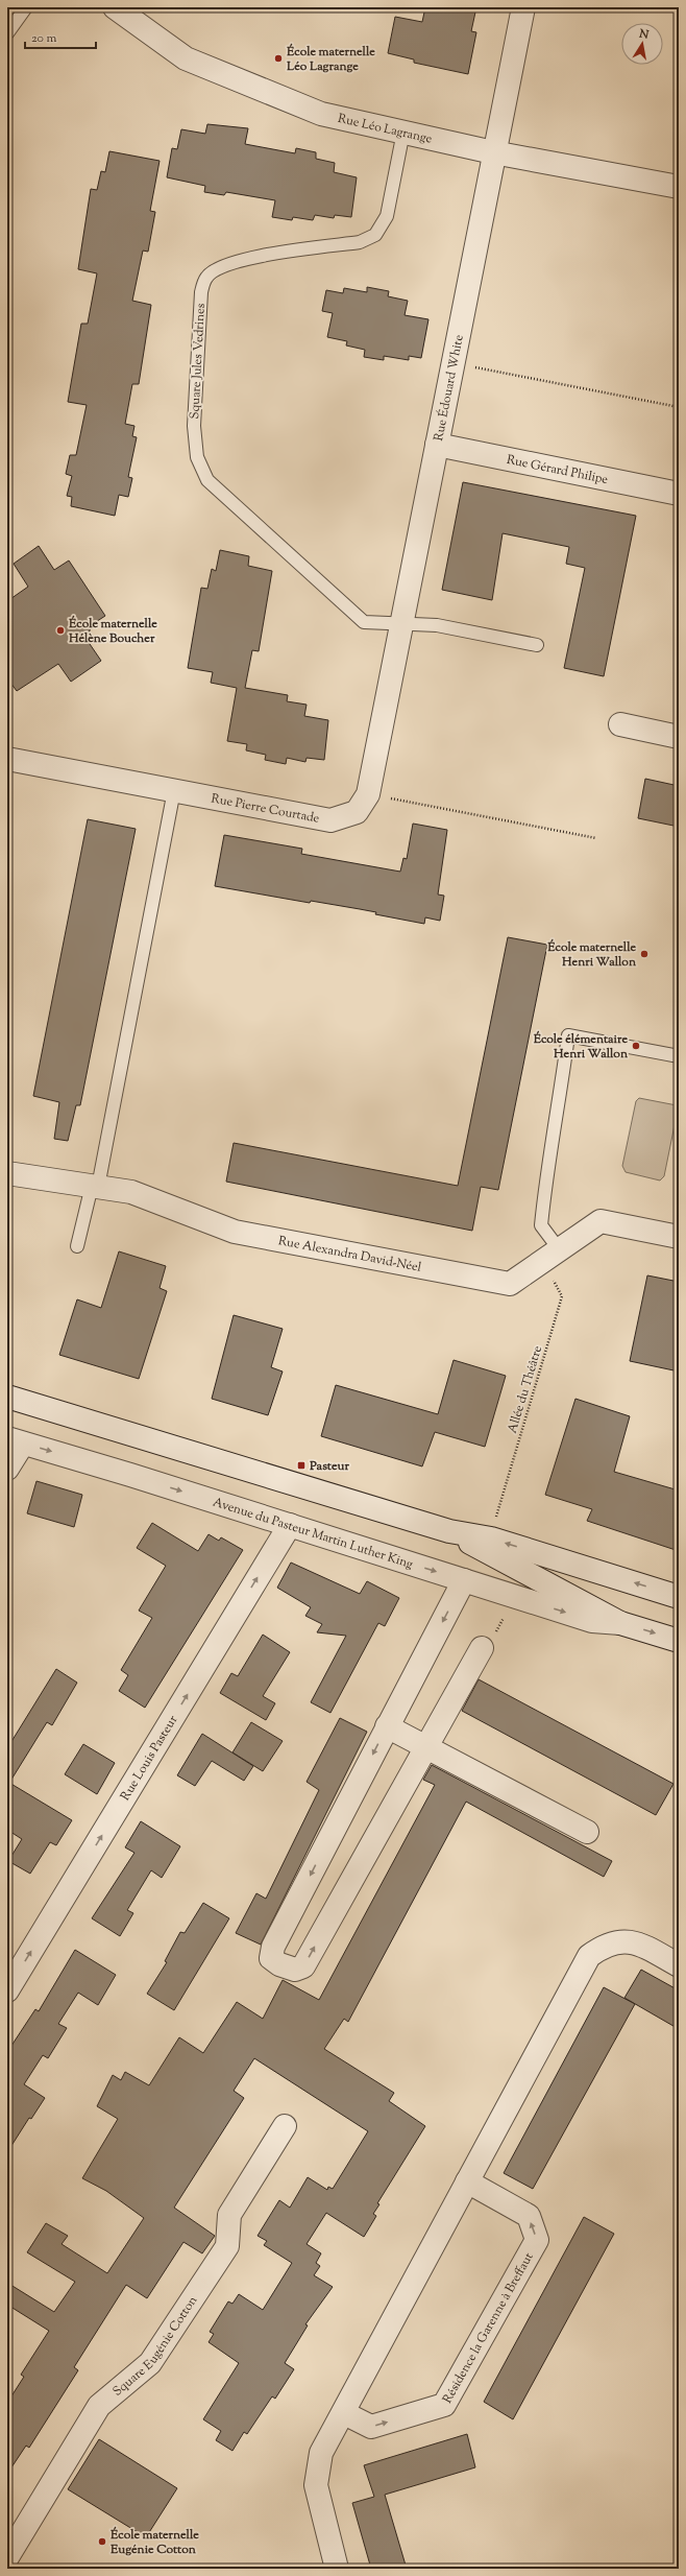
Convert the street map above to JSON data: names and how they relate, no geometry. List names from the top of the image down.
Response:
{
  "streets": {
    "street": [
      "Rue Léo Lagrange",
      "Rue Édouard White",
      "Rue Gérard Philipe",
      "Rue Pierre Courtade",
      "Rue Alexandra David-Néel",
      "Avenue du Pasteur Martin Luther King",
      "Rue Louis Pasteur",
      "Résidence la Garenne à Breffaut",
      "Square Eugénie Cotton"
    ],
    "lane": ["Square Jules Vedrines"],
    "path": ["Allée du Théâtre"]
  },
  "crossings": [
    ["Rue Léo Lagrange", "Square Jules Vedrines"],
    ["Rue Léo Lagrange", "Rue Édouard White"],
    ["Square Jules Vedrines", "Rue Édouard White"],
    ["Square Jules Vedrines", "Rue Pierre Courtade"],
    ["Rue Édouard White", "Rue Gérard Philipe"],
    ["Rue Édouard White", "Rue Pierre Courtade"],
    ["Rue Alexandra David-Néel", "Allée du Théâtre"],
    ["Avenue du Pasteur Martin Luther King", "Rue Louis Pasteur"]
  ],
  "one_way": ["Rue Louis Pasteur"],
  "places": {
    "other": [
      "École maternelle Léo Lagrange",
      "École maternelle Hélène Boucher",
      "École maternelle Henri Wallon",
      "École élémentaire Henri Wallon",
      "École maternelle Eugénie Cotton"
    ],
    "transit": ["Pasteur"]
  },
  "scale_bar": "20 m",
  "north": "top"
}
